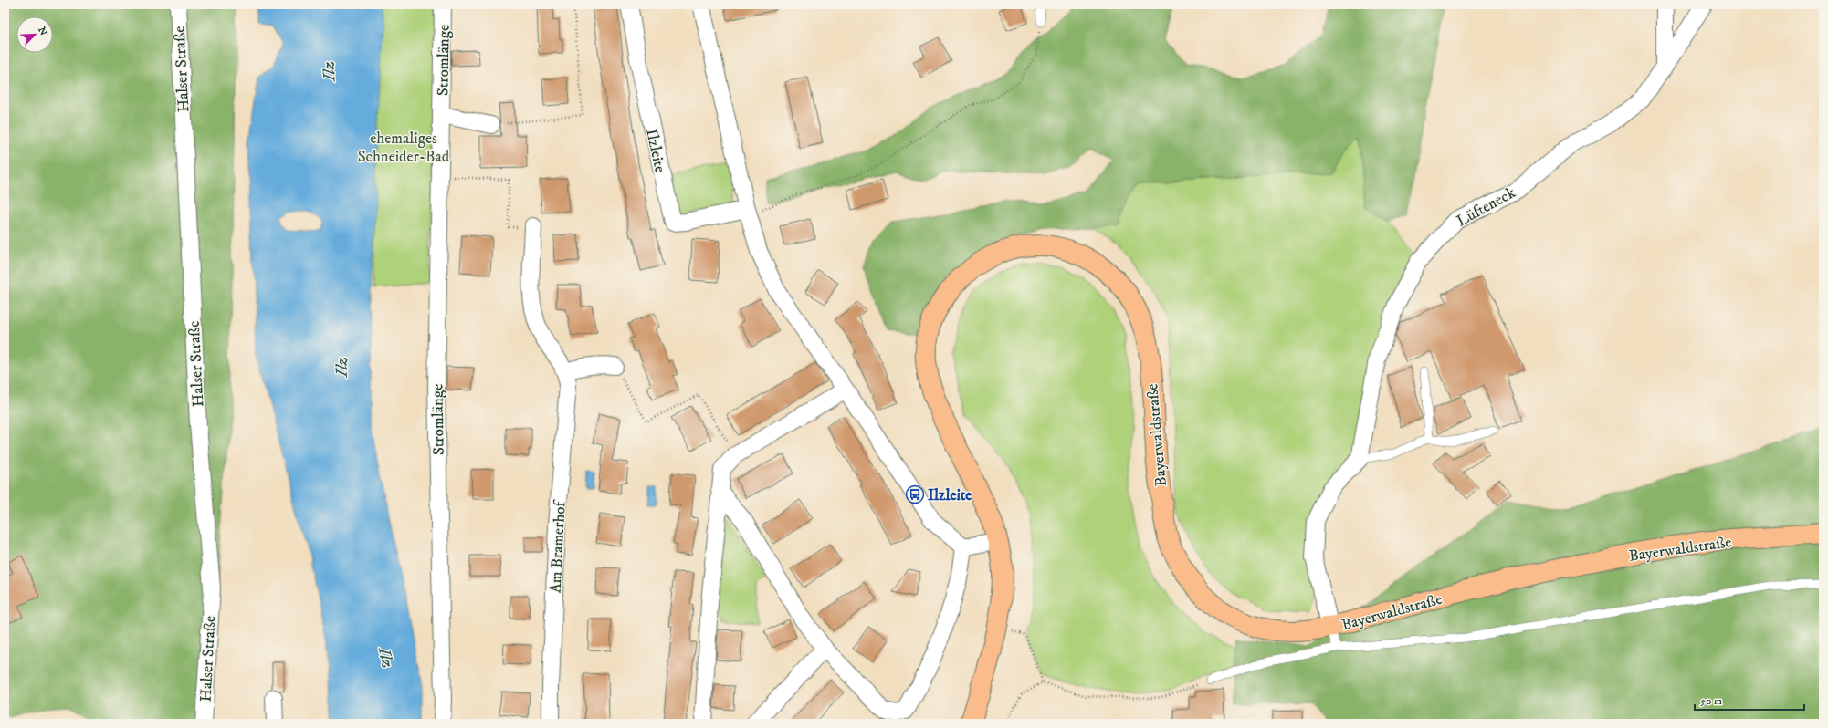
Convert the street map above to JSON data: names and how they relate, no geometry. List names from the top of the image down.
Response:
{
  "streets": {
    "main road": ["Bayerwaldstraße"],
    "street": [
      "Stromlänge",
      "Halser Straße",
      "Ilzleite",
      "Lüfteneck",
      "Am Bramerhof"
    ]
  },
  "water": ["Ilz"],
  "parks": ["ehemaliges Schneider-Bad"],
  "places": {
    "bus stop": ["Ilzleite"]
  },
  "scale_bar": "50 m",
  "north": "top right"
}
